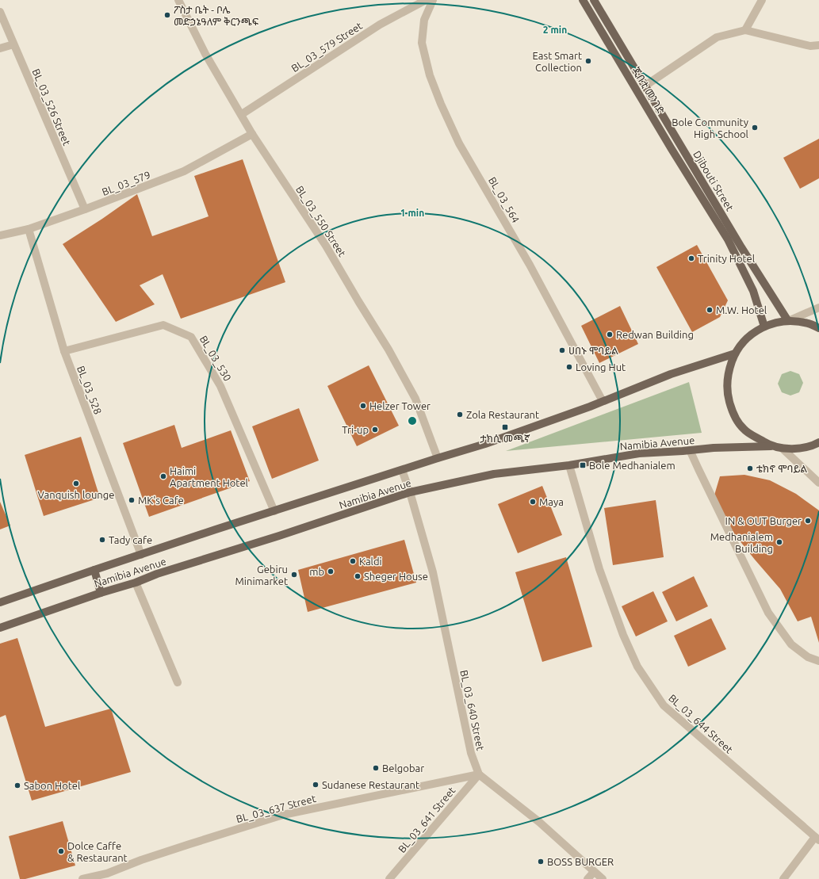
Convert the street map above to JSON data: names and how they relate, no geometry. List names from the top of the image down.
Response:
{
  "streets": {
    "main road": ["ጂቡቲ መንገድ", "Djibouti Street", "Namibia Avenue"],
    "street": [
      "BL_03_579 Street",
      "BL_03_526 Street",
      "BL_03_579",
      "BL_03_564",
      "BL_03_550 Street",
      "BL_03_530",
      "BL_03_528",
      "BL_03_640 Street",
      "BL_03_644 Street",
      "BL_03_637 Street",
      "BL_03_641 Street"
    ]
  },
  "crossings": [
    ["BL_03_579 Street", "BL_03_550 Street"],
    ["BL_03_526 Street", "BL_03_579"],
    ["BL_03_579", "BL_03_550 Street"],
    ["BL_03_579", "BL_03_528"],
    ["BL_03_564", "Namibia Avenue"],
    ["BL_03_550 Street", "Namibia Avenue"],
    ["BL_03_530", "BL_03_528"],
    ["BL_03_530", "Namibia Avenue"],
    ["BL_03_528", "Namibia Avenue"],
    ["Namibia Avenue", "BL_03_640 Street"],
    ["Namibia Avenue", "BL_03_644 Street"],
    ["BL_03_640 Street", "BL_03_637 Street"],
    ["BL_03_640 Street", "BL_03_641 Street"],
    ["BL_03_637 Street", "BL_03_641 Street"]
  ],
  "places": {
    "other": [
      "ፖስታ ቤት - ቦሌ መድኃኔዓለም ቅርንጫፍ",
      "East Smart Collection",
      "Bole Community High School",
      "Trinity Hotel",
      "M.W. Hotel",
      "Redwan Building",
      "ሀበኑ ሞባይል",
      "Loving Hut",
      "Helzer Tower",
      "Zola Restaurant",
      "Tri-up",
      "ቴክኖ ሞባይል",
      "Haimi Apartment Hotel",
      "Vanquish lounge",
      "MK's Cafe",
      "Maya",
      "IN & OUT Burger",
      "Tady cafe",
      "Medhanialem Building",
      "Kaldi",
      "mb",
      "Gebiru Minimarket",
      "Sheger House",
      "Belgobar",
      "Sudanese Restaurant",
      "Sabon Hotel",
      "Dolce Caffe & Restaurant",
      "BOSS BURGER"
    ],
    "transit": ["ታክሲ መጫኛ", "Bole Medhanialem"]
  },
  "rings": ["2 min", "1 min"]
}
